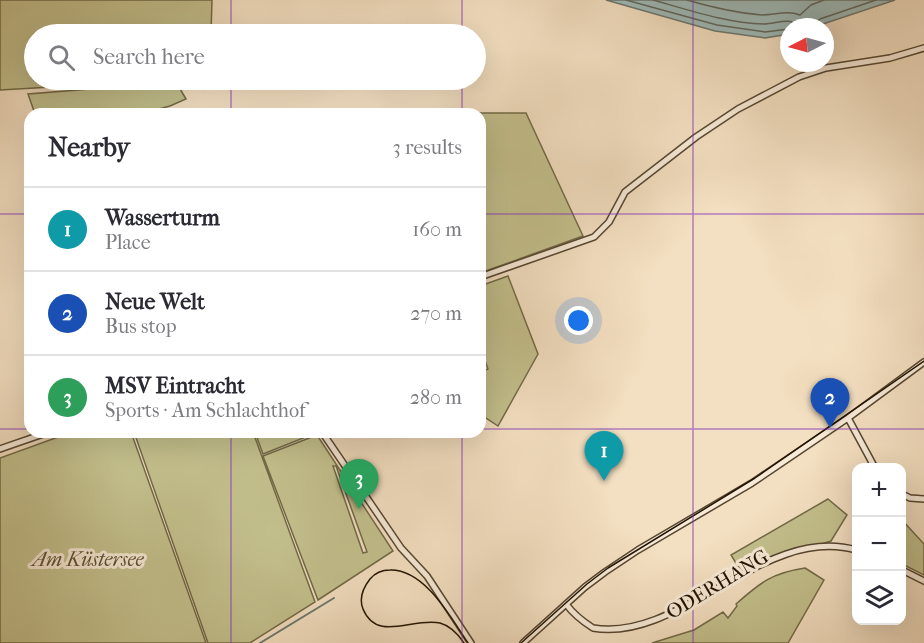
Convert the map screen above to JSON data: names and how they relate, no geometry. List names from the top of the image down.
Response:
{
  "streets": {
    "street": ["ODERHANG"]
  },
  "parks": ["Am Küstersee"],
  "north": "left",
  "page": {
    "search": "Search here",
    "heading": ["Nearby", "3 results"],
    "list": [
      {
        "mark": "1",
        "name": "Wasserturm",
        "note": "Place",
        "value": "160 m"
      },
      {
        "mark": "2",
        "name": "Neue Welt",
        "note": "Bus stop",
        "value": "270 m"
      },
      {
        "mark": "3",
        "name": "MSV Eintracht",
        "note": "Sports · Am Schlachthof",
        "value": "280 m"
      }
    ],
    "pins": ["2", "1", "3"],
    "map_buttons": ["+", "−"]
  }
}
